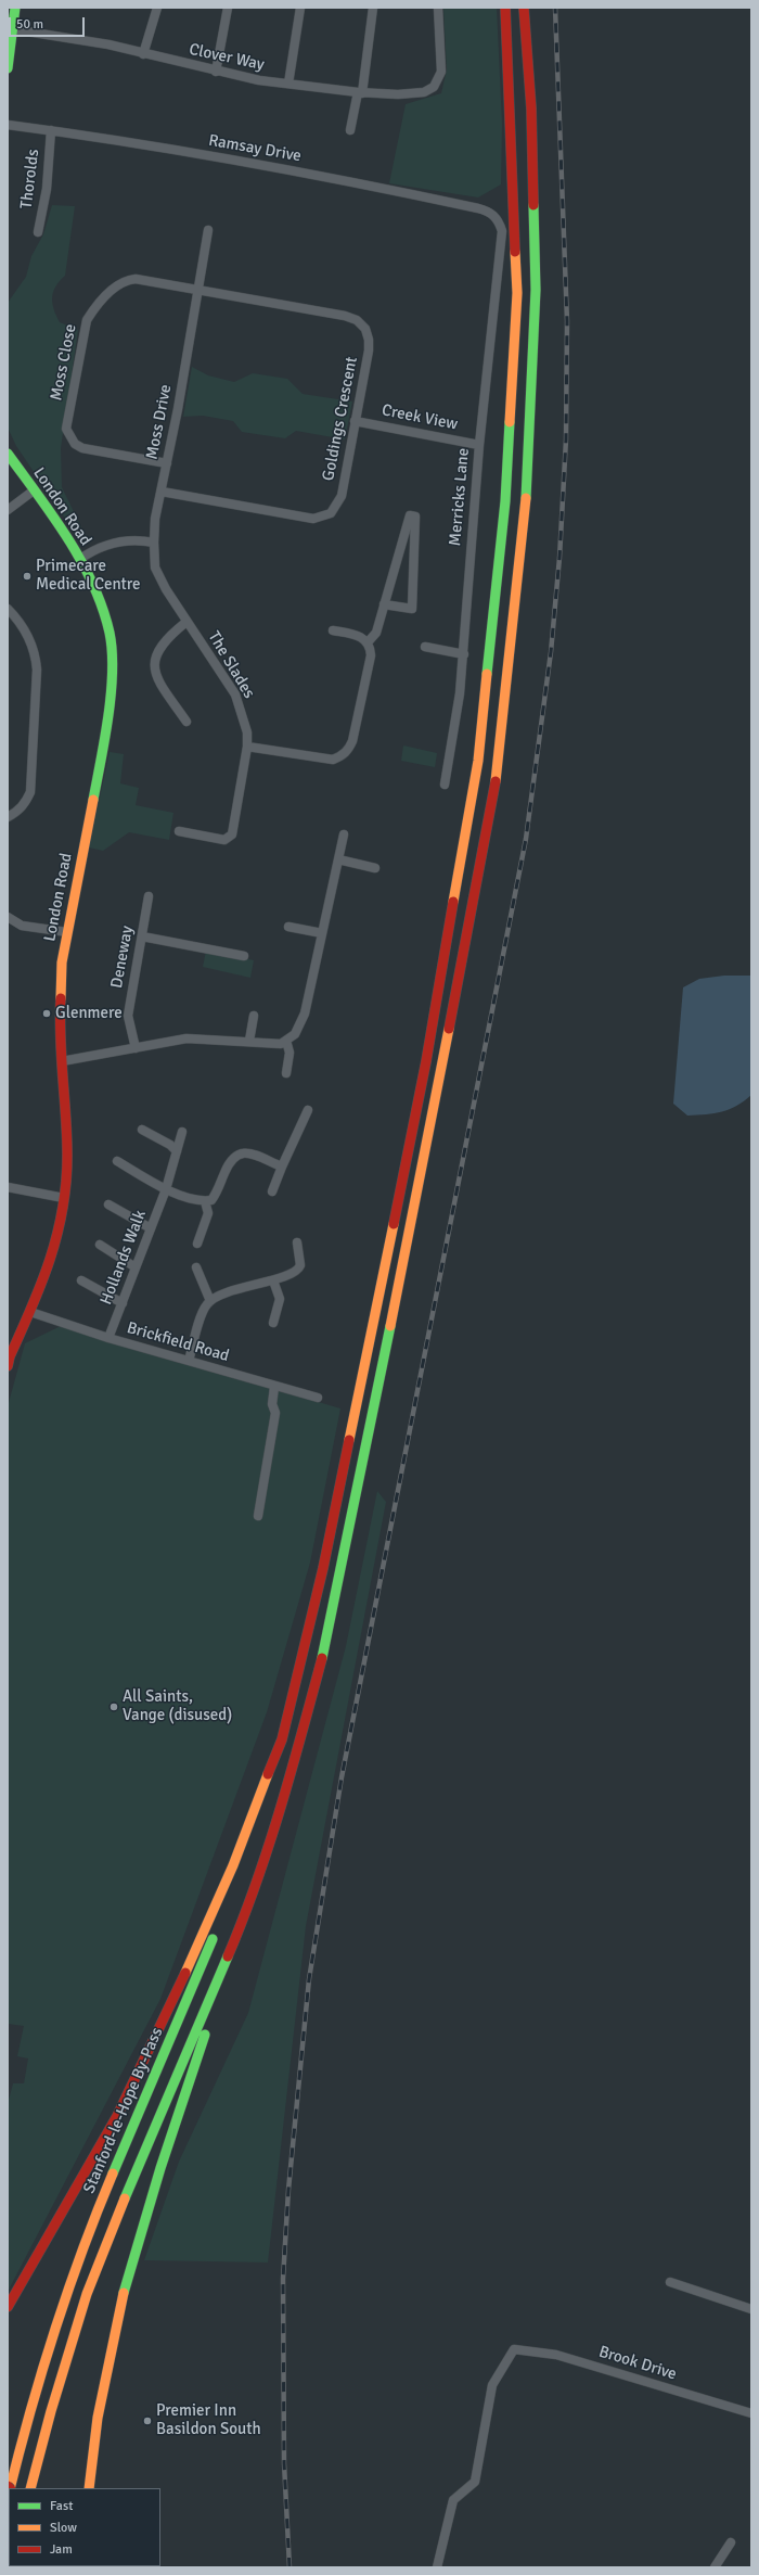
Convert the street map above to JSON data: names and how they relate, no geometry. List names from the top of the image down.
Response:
{
  "streets": {
    "main road": ["London Road", "Stanford-le-Hope By-Pass"],
    "street": [
      "Clover Way",
      "Ramsay Drive",
      "Thorolds",
      "Moss Close",
      "Creek View",
      "Goldings Crescent",
      "Moss Drive",
      "Merricks Lane",
      "The Slades",
      "Deneway",
      "Hollands Walk",
      "Brickfield Road",
      "Brook Drive"
    ]
  },
  "crossings": [
    ["Ramsay Drive", "Thorolds"],
    ["Ramsay Drive", "Merricks Lane"],
    ["Moss Close", "Goldings Crescent"],
    ["Moss Close", "Moss Drive"],
    ["Creek View", "Goldings Crescent"],
    ["Creek View", "Merricks Lane"],
    ["Goldings Crescent", "Moss Drive"],
    ["Moss Drive", "The Slades"],
    ["London Road", "Brickfield Road"],
    ["Hollands Walk", "Brickfield Road"]
  ],
  "places": [
    "Primecare Medical Centre",
    "Glenmere",
    "All Saints, Vange (disused)",
    "Premier Inn Basildon South"
  ],
  "legend": ["Fast", "Slow", "Jam"],
  "scale_bar": "50 m"
}
